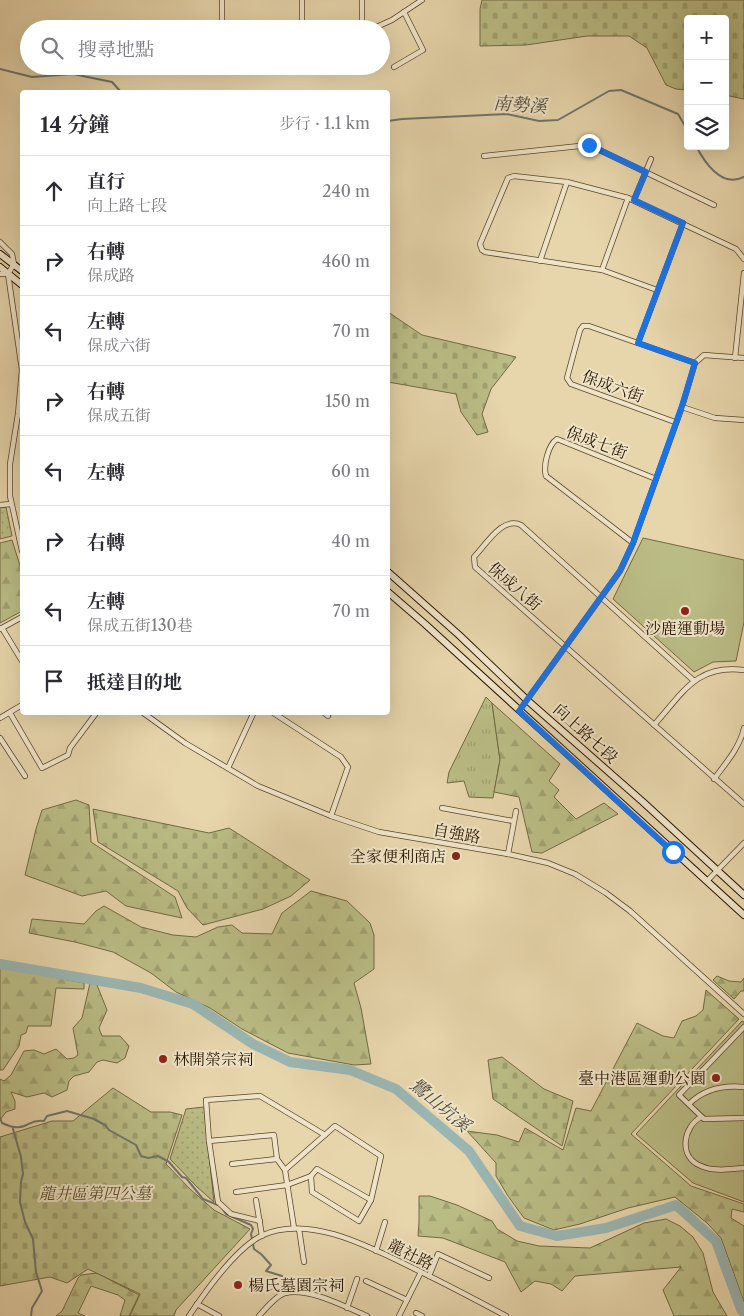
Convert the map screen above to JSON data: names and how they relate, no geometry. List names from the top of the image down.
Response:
{
  "streets": {
    "main road": ["向上路七段"],
    "street": [
      "保成六街",
      "保成七街",
      "保成八街",
      "自強路",
      "龍社路"
    ]
  },
  "water": ["南勢溪", "鷺山坑溪"],
  "parks": ["龍井區第四公墓"],
  "places": [
    "沙鹿運動場",
    "全家便利商店",
    "林開榮宗祠",
    "臺中港區運動公園",
    "楊氏墓園宗祠"
  ],
  "page": {
    "map_buttons": ["+", "−"],
    "search": "搜尋地點",
    "heading": ["14 分鐘", "步行 · 1.1 km"],
    "list": [
      ["直行", "向上路七段", "240 m"],
      ["右轉", "保成路", "460 m"],
      ["左轉", "保成六街", "70 m"],
      ["右轉", "保成五街", "150 m"],
      ["左轉", "60 m"],
      ["右轉", "40 m"],
      ["左轉", "保成五街130巷", "70 m"],
      "抵達目的地"
    ]
  }
}
